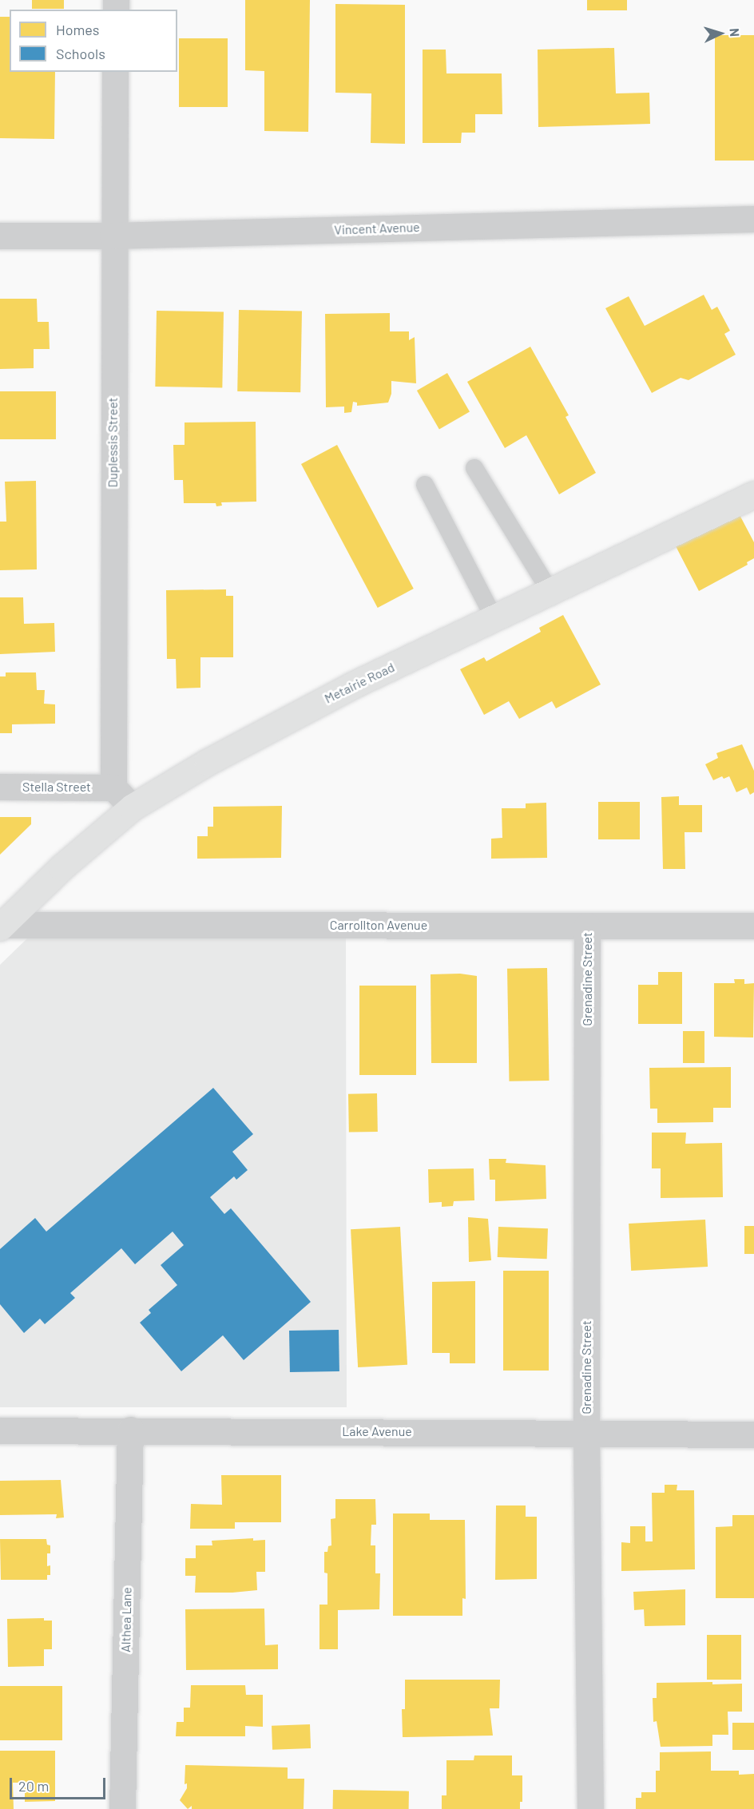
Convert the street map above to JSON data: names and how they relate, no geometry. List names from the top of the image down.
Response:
{
  "streets": {
    "main road": ["Metairie Road"],
    "street": [
      "Vincent Avenue",
      "Duplessis Street",
      "Stella Street",
      "Carrollton Avenue",
      "Grenadine Street",
      "Lake Avenue",
      "Althea Lane"
    ]
  },
  "crossings": [
    ["Vincent Avenue", "Duplessis Street"],
    ["Duplessis Street", "Stella Street"],
    ["Metairie Road", "Carrollton Avenue"],
    ["Carrollton Avenue", "Grenadine Street"],
    ["Grenadine Street", "Lake Avenue"],
    ["Lake Avenue", "Althea Lane"]
  ],
  "legend": ["Homes", "Schools"],
  "scale_bar": "20 m",
  "north": "right"
}
